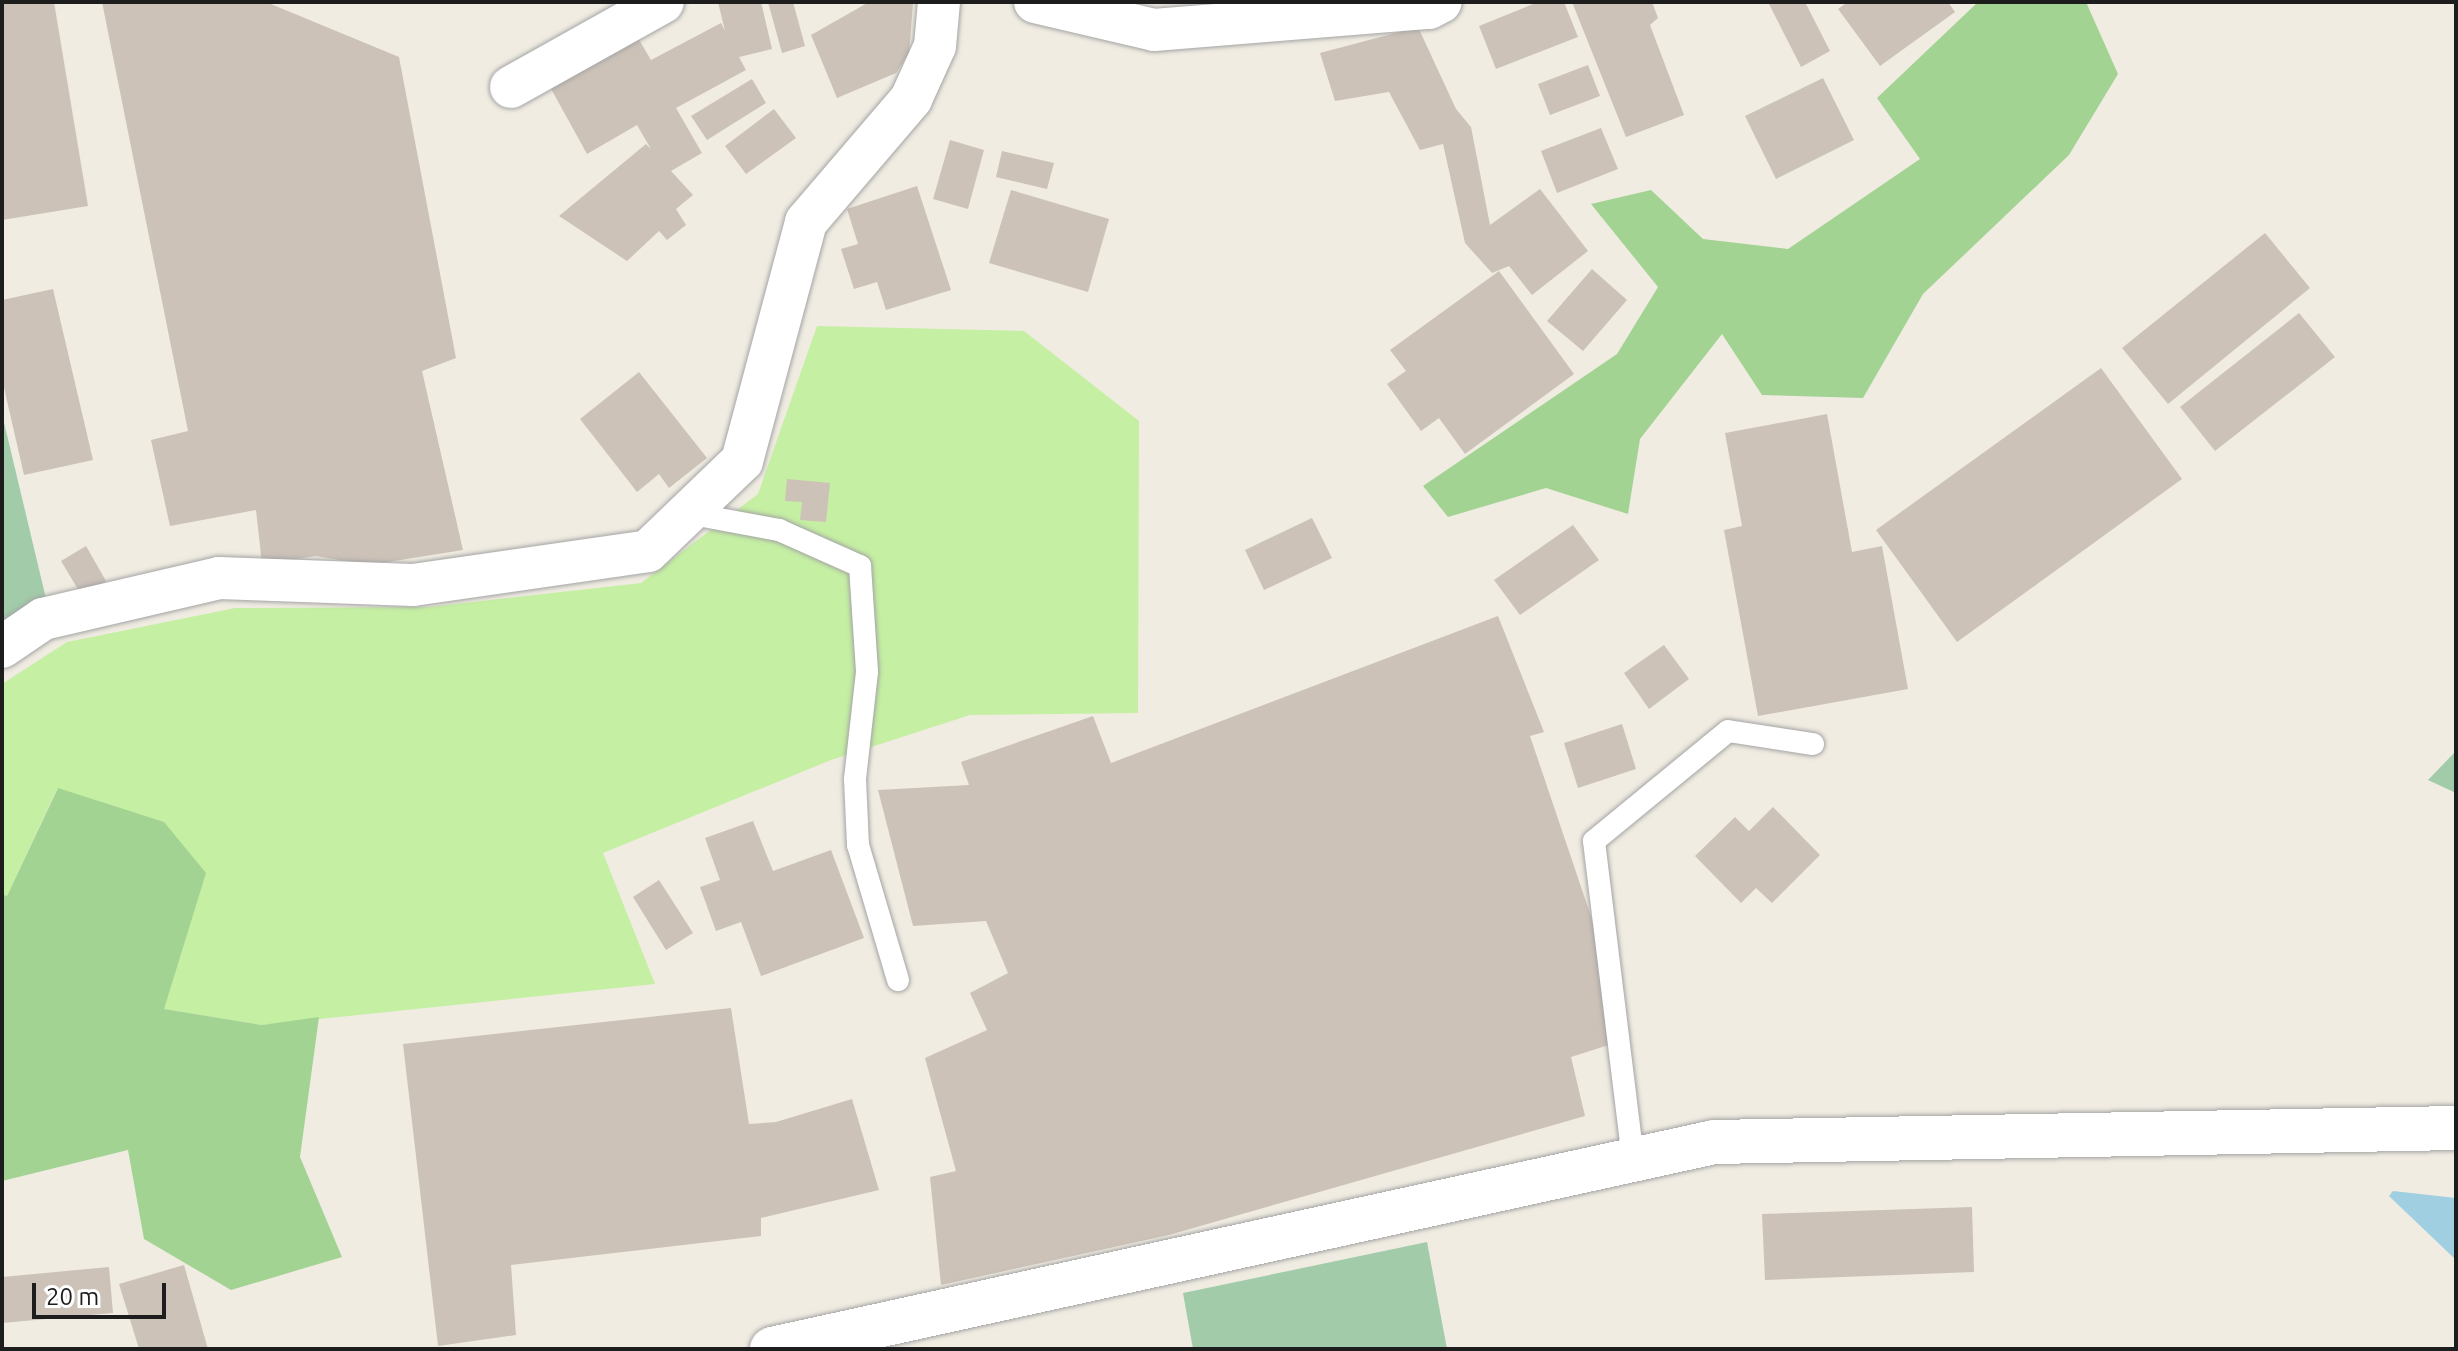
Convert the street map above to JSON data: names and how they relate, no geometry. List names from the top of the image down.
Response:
{
  "scale_bar": "20 m"
}
